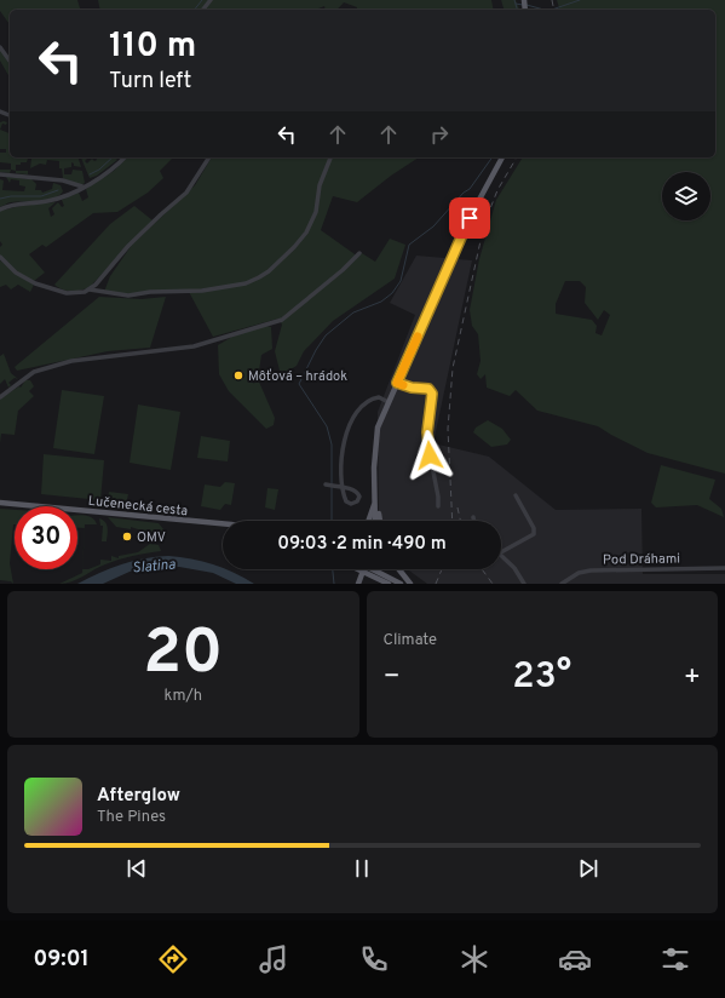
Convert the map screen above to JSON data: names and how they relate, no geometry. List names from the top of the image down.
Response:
{
  "streets": {
    "main road": ["Lučenecká cesta"],
    "street": ["Pod Dráhami"]
  },
  "water": ["Slatina"],
  "places": ["Môťová – hrádok", "OMV"],
  "page": {
    "turn": ["110 m", "Turn left"],
    "limit": "30",
    "trip": "09:03 · 2 min · 490 m",
    "tile": [
      ["20", "km/h"],
      "Climate"
    ],
    "heat": ["−", "23°", "+"],
    "song": ["Afterglow", "The Pines"],
    "tabs": "09:01"
  }
}
